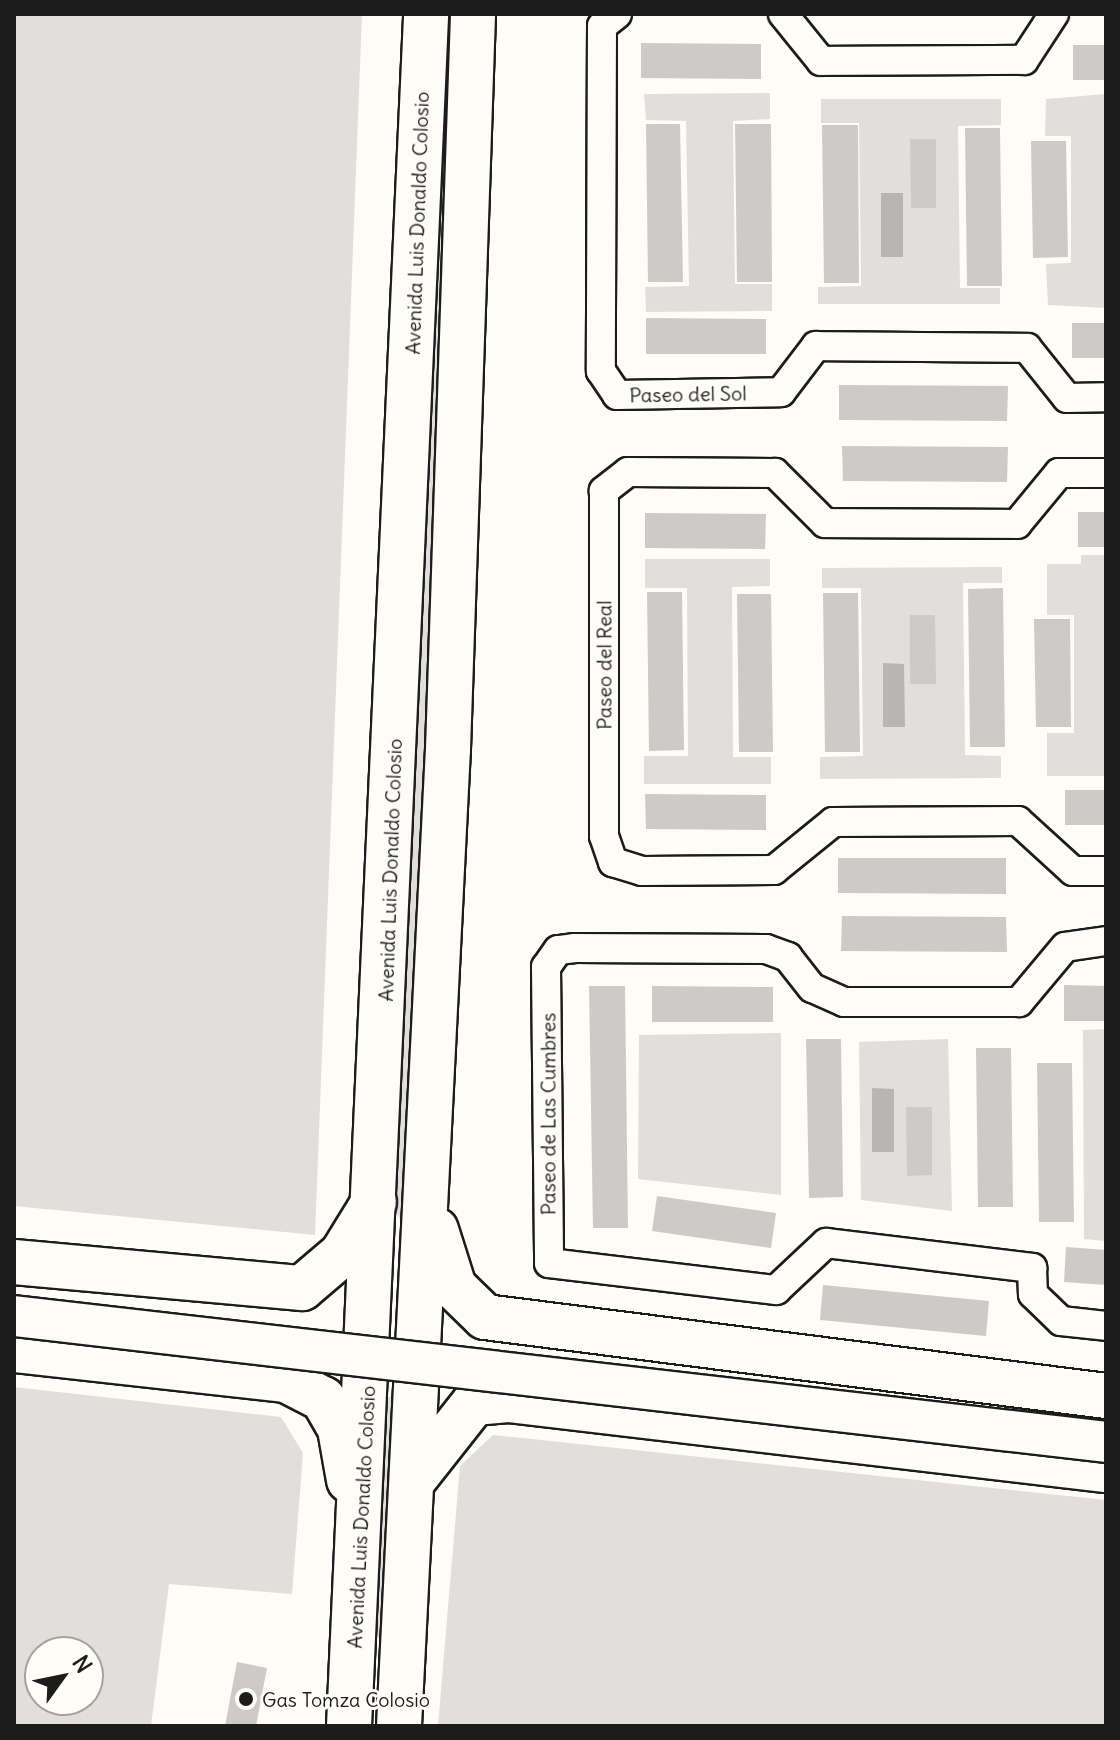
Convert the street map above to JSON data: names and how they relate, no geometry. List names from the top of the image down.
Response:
{
  "streets": {
    "main road": ["Avenida Luis Donaldo Colosio"],
    "street": ["Paseo del Sol", "Paseo del Real", "Paseo de Las Cumbres"]
  },
  "places": ["Gas Tomza Colosio"],
  "north": "top right"
}
